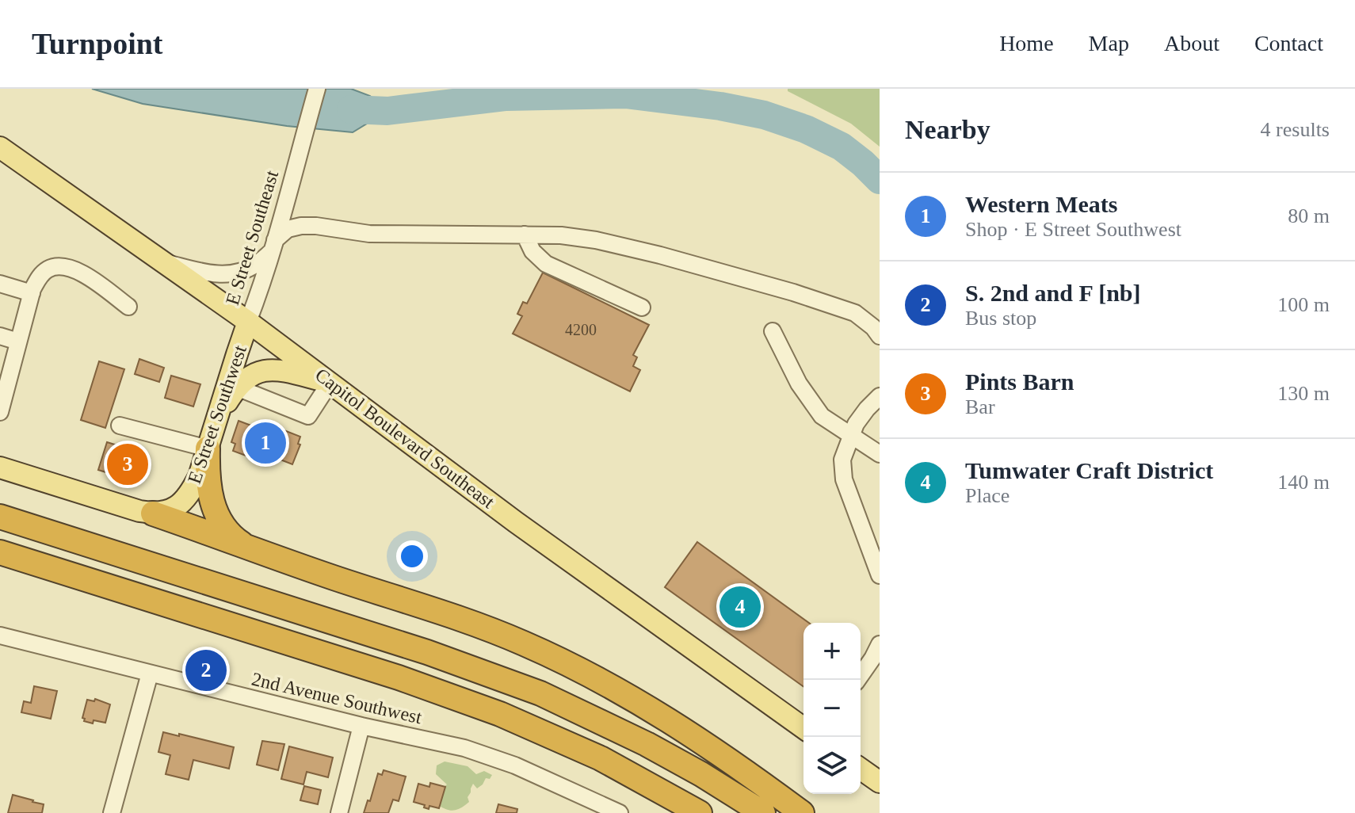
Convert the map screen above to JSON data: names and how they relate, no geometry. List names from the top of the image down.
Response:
{
  "streets": {
    "main road": ["E Street Southwest", "Capitol Boulevard Southeast"],
    "street": ["E Street Southeast", "2nd Avenue Southwest"]
  },
  "crossings": [
    ["E Street Southeast", "E Street Southwest"],
    ["E Street Southeast", "Capitol Boulevard Southeast"],
    ["E Street Southwest", "Capitol Boulevard Southeast"]
  ],
  "house_numbers": ["4200"],
  "page": {
    "header": "Turnpoint",
    "nav": [
      "Home",
      "Map",
      "About",
      "Contact"
    ],
    "heading": ["Nearby", "4 results"],
    "list": [
      {
        "mark": "1",
        "name": "Western Meats",
        "note": "Shop · E Street Southwest",
        "value": "80 m"
      },
      {
        "mark": "2",
        "name": "S. 2nd and F [nb]",
        "note": "Bus stop",
        "value": "100 m"
      },
      {
        "mark": "3",
        "name": "Pints Barn",
        "note": "Bar",
        "value": "130 m"
      },
      {
        "mark": "4",
        "name": "Tumwater Craft District",
        "note": "Place",
        "value": "140 m"
      }
    ],
    "pins": [
      "1",
      "3",
      "4",
      "2"
    ],
    "map_buttons": ["+", "−"]
  }
}
